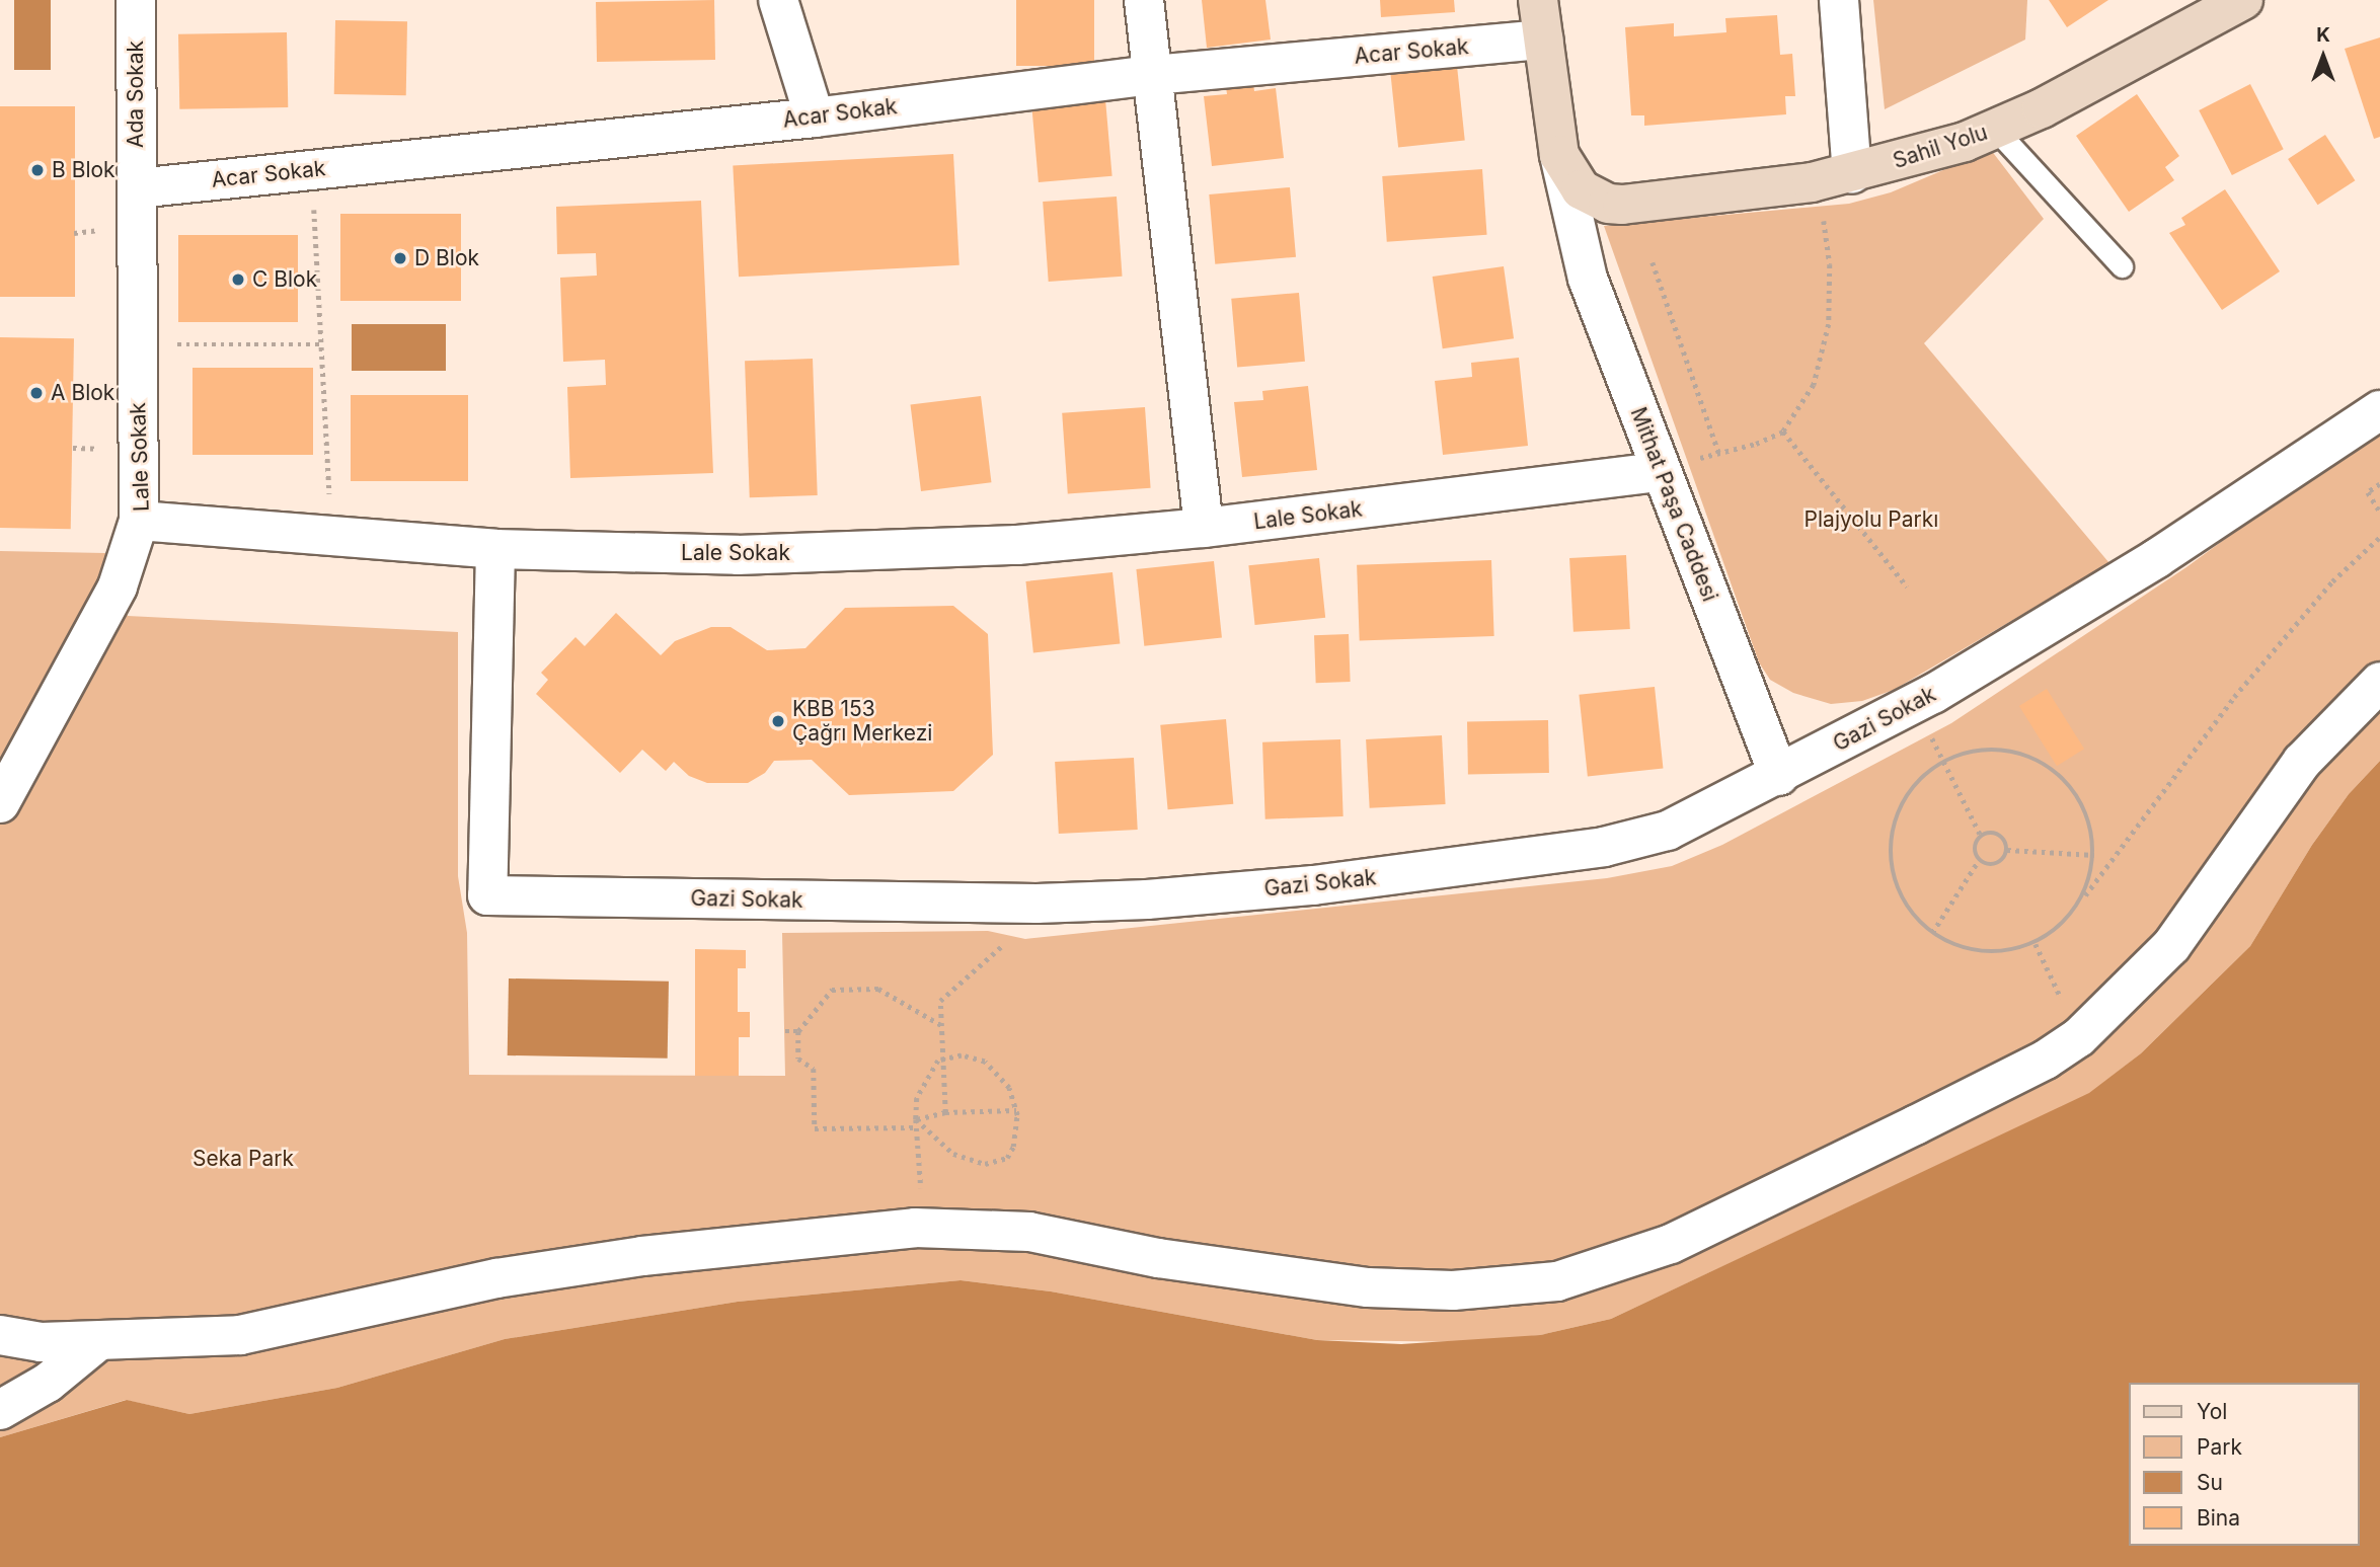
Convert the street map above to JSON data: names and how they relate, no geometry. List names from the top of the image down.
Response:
{
  "streets": {
    "main road": ["Sahil Yolu", "Mithat Paşa Caddesi"],
    "street": [
      "Acar Sokak",
      "Ada Sokak",
      "Lale Sokak",
      "Gazi Sokak"
    ]
  },
  "crossings": [
    ["Acar Sokak", "Ada Sokak"],
    ["Acar Sokak", "Lale Sokak"],
    ["Acar Sokak", "Mithat Paşa Caddesi"],
    ["Ada Sokak", "Lale Sokak"],
    ["Sahil Yolu", "Mithat Paşa Caddesi"],
    ["Lale Sokak", "Mithat Paşa Caddesi"],
    ["Lale Sokak", "Gazi Sokak"],
    ["Mithat Paşa Caddesi", "Gazi Sokak"]
  ],
  "parks": ["Plajyolu Parkı", "Seka Park"],
  "places": [
    "B Blok",
    "D Blok",
    "C Blok",
    "A Blok",
    "KBB 153 Çağrı Merkezi"
  ],
  "legend": [
    "Yol",
    "Park",
    "Su",
    "Bina"
  ],
  "north": "top"
}
